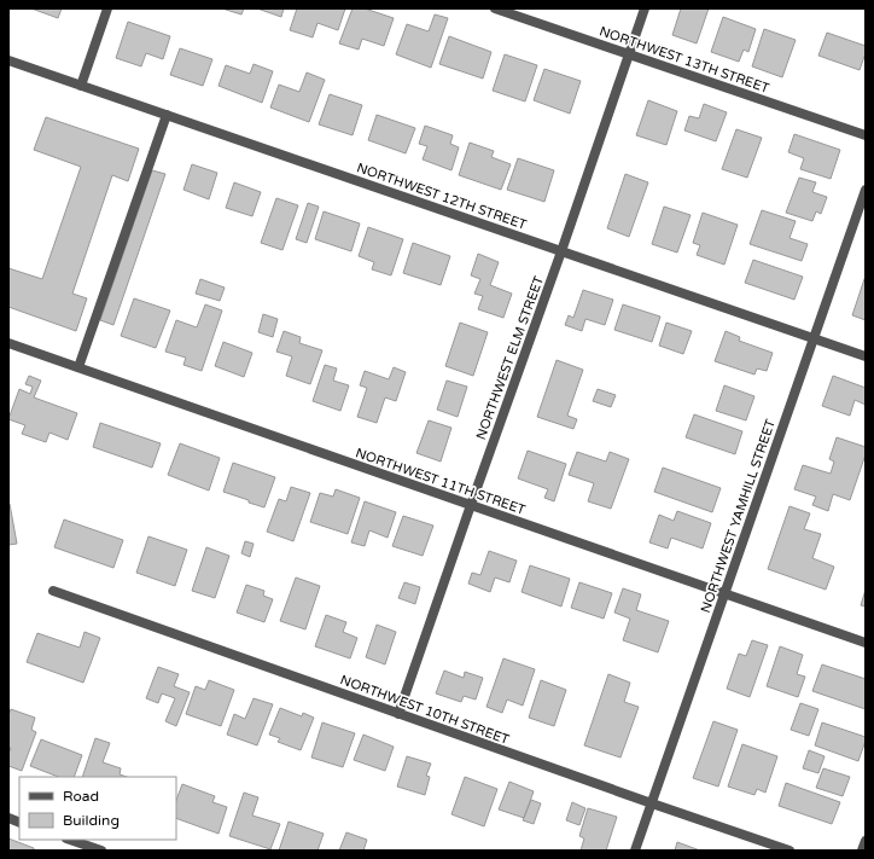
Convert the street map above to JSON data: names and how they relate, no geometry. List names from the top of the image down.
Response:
{
  "streets": {
    "street": [
      "NORTHWEST 13TH STREET",
      "NORTHWEST 12TH STREET",
      "NORTHWEST ELM STREET",
      "NORTHWEST 11TH STREET",
      "NORTHWEST YAMHILL STREET",
      "NORTHWEST 10TH STREET"
    ]
  },
  "crossings": [
    ["NORTHWEST 13TH STREET", "NORTHWEST ELM STREET"],
    ["NORTHWEST 12TH STREET", "NORTHWEST ELM STREET"],
    ["NORTHWEST 12TH STREET", "NORTHWEST YAMHILL STREET"],
    ["NORTHWEST ELM STREET", "NORTHWEST 11TH STREET"],
    ["NORTHWEST ELM STREET", "NORTHWEST 10TH STREET"],
    ["NORTHWEST 11TH STREET", "NORTHWEST YAMHILL STREET"],
    ["NORTHWEST YAMHILL STREET", "NORTHWEST 10TH STREET"]
  ],
  "legend": ["Road", "Building"]
}
